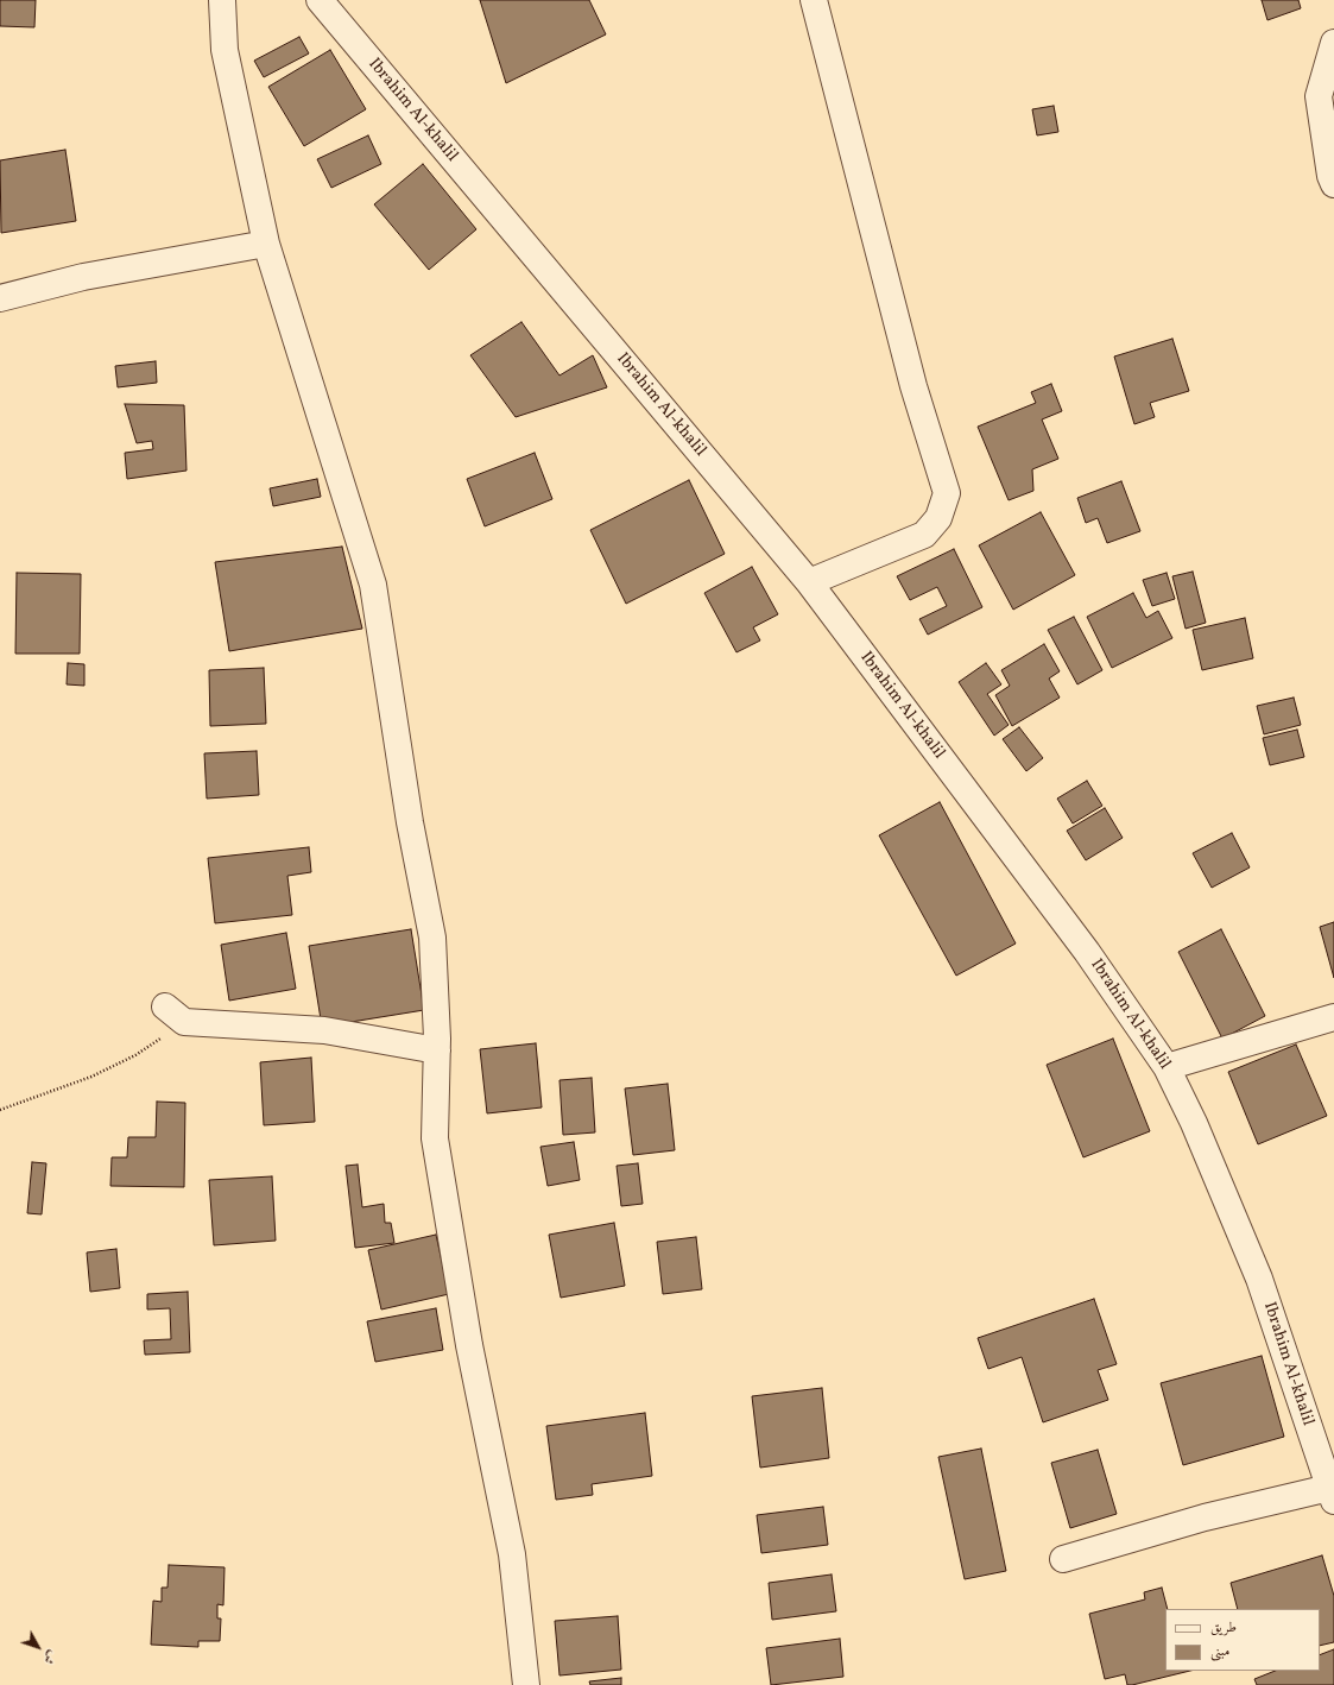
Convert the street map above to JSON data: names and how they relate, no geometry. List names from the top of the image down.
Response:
{
  "streets": {
    "street": ["Ibrahim Al-khalil"]
  },
  "legend": ["طريق", "مبنى"],
  "north": "bottom right"
}
